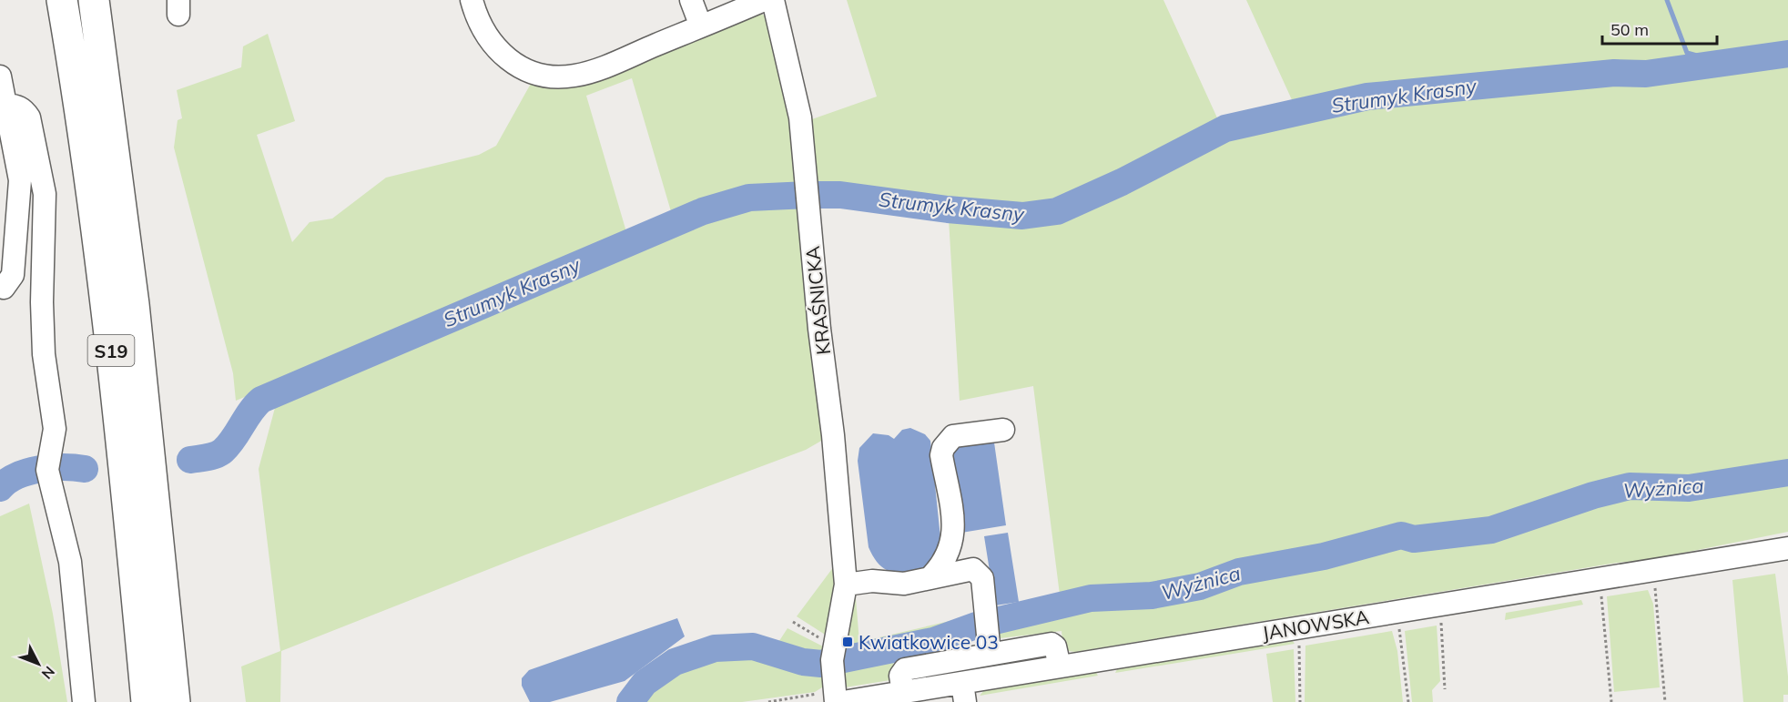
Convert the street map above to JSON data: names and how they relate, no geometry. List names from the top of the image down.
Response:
{
  "streets": {
    "highway": ["S19"],
    "street": ["KRAŚNICKA", "JANOWSKA"]
  },
  "water": ["Strumyk Krasny", "Wyżnica"],
  "places": {
    "transit": ["Kwiatkowice 03"]
  },
  "scale_bar": "50 m",
  "north": "bottom right"
}
